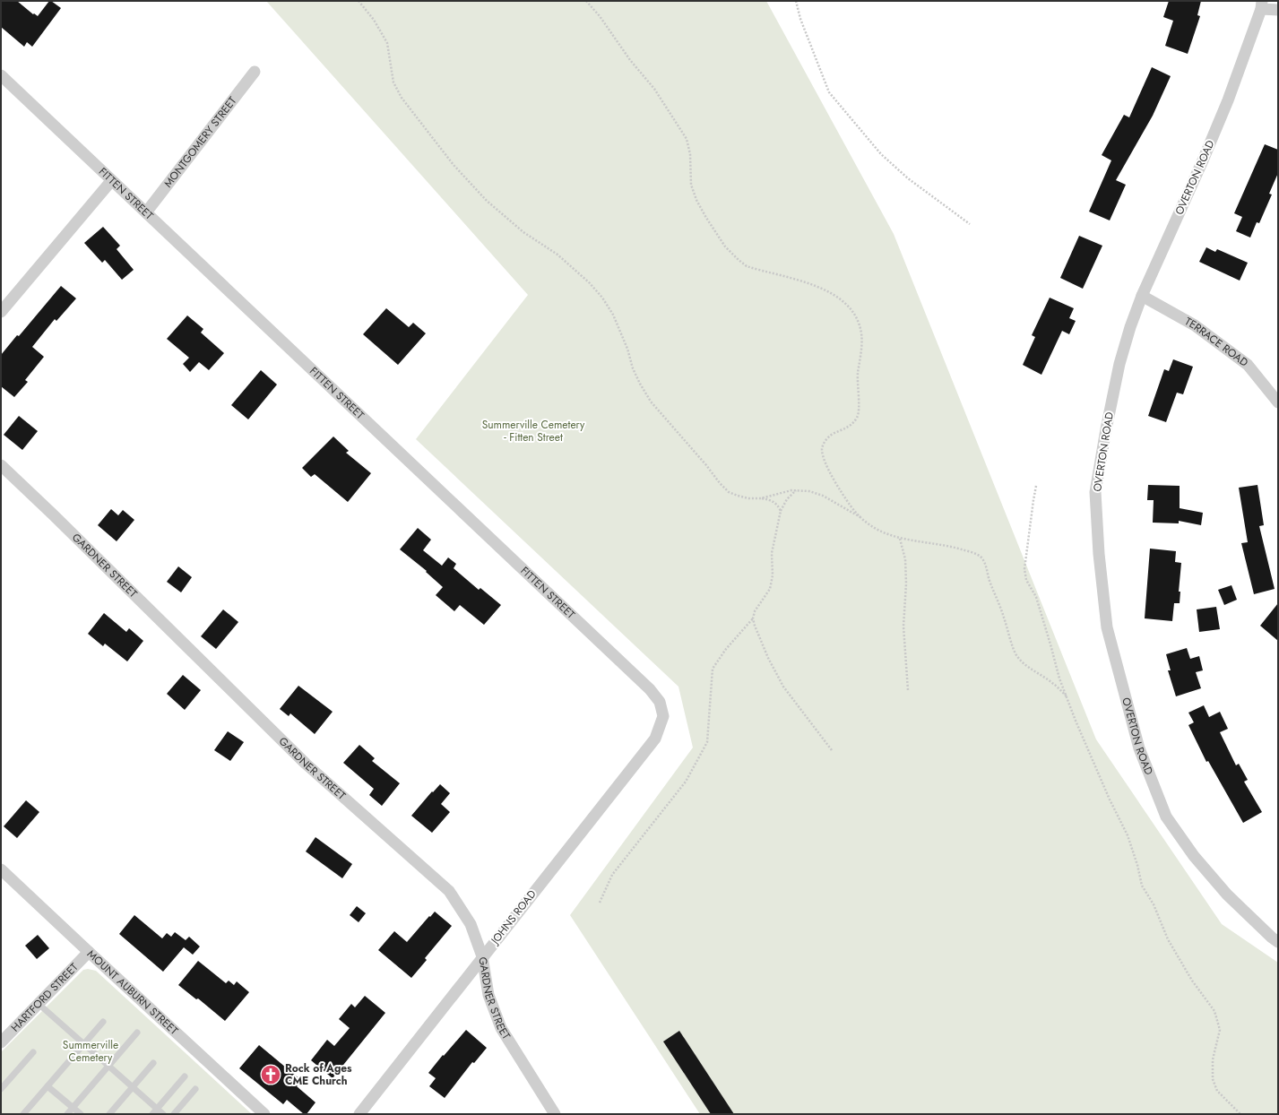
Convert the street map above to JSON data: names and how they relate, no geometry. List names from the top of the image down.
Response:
{
  "streets": {
    "street": [
      "MONTGOMERY STREET",
      "OVERTON ROAD",
      "FITTEN STREET",
      "TERRACE ROAD",
      "GARDNER STREET",
      "JOHNS ROAD",
      "MOUNT AUBURN STREET",
      "HARTFORD STREET"
    ]
  },
  "crossings": [
    ["MONTGOMERY STREET", "FITTEN STREET"],
    ["OVERTON ROAD", "TERRACE ROAD"],
    ["FITTEN STREET", "JOHNS ROAD"],
    ["GARDNER STREET", "JOHNS ROAD"],
    ["MOUNT AUBURN STREET", "HARTFORD STREET"]
  ],
  "parks": ["Summerville Cemetery - Fitten Street", "Summerville Cemetery"],
  "places": {
    "church": ["Rock of Ages CME Church"]
  }
}
